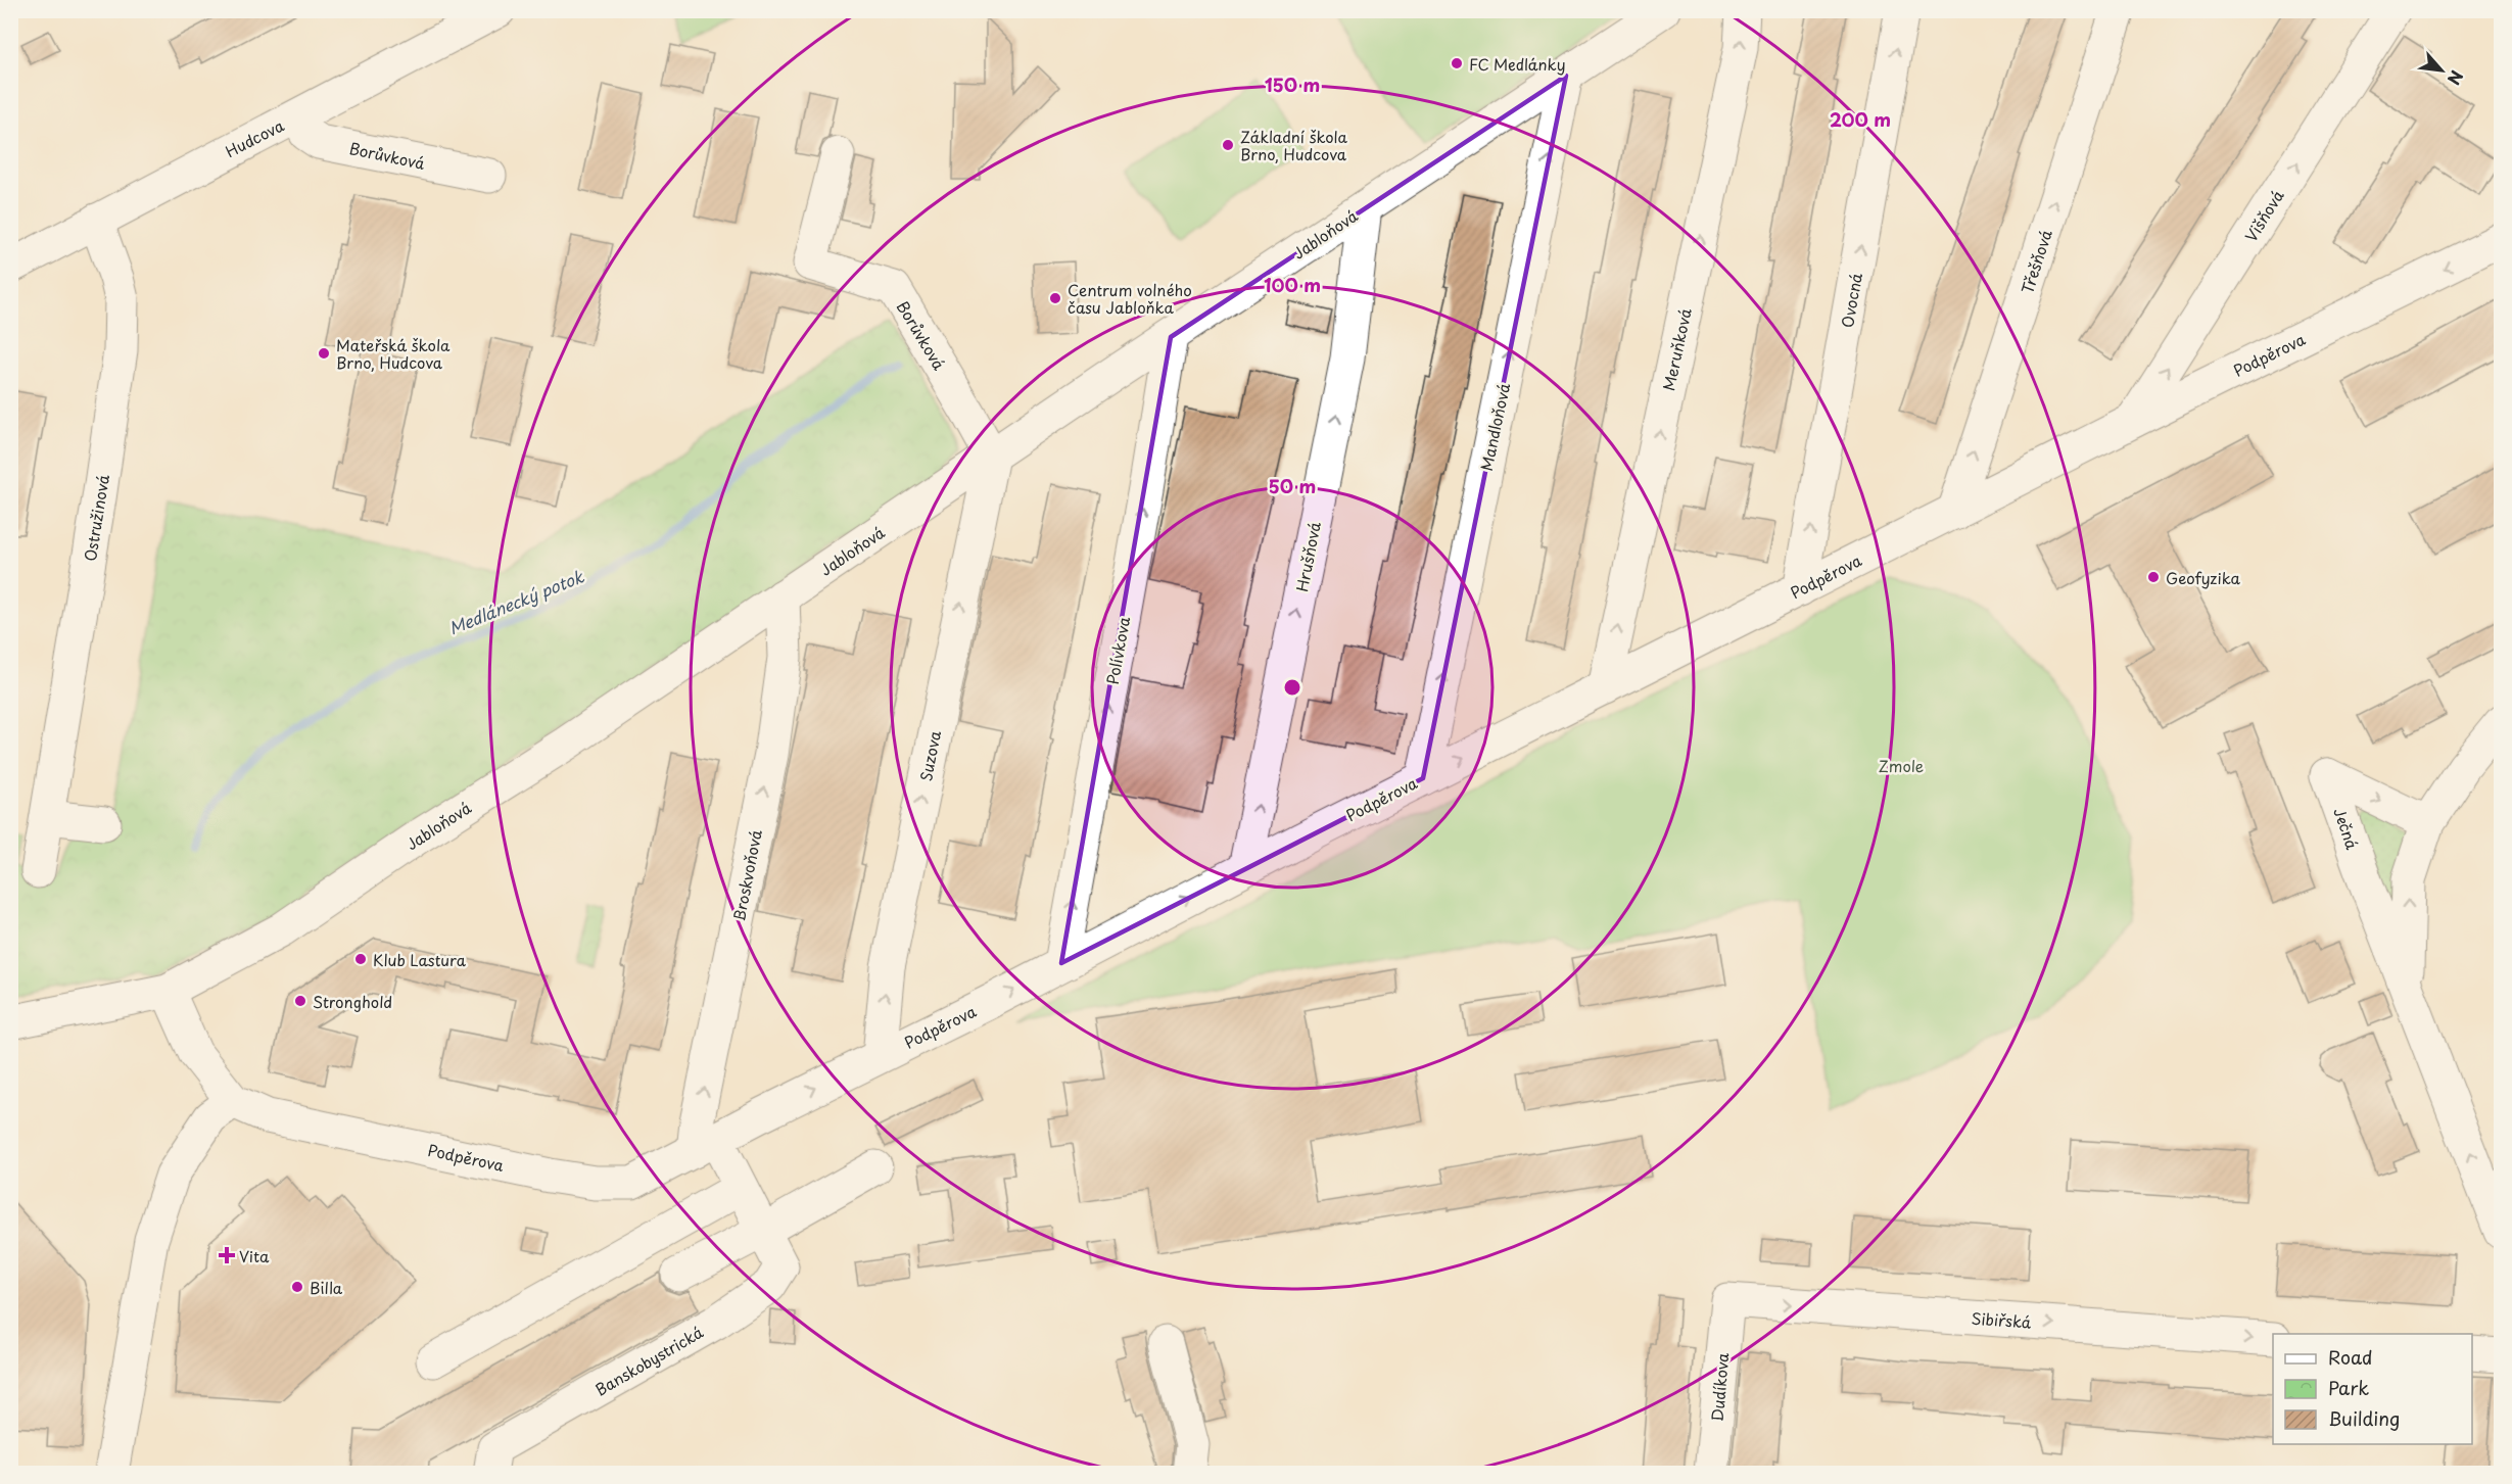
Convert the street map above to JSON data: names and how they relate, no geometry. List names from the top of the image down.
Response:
{
  "streets": {
    "street": [
      "Hudcova",
      "Borůvková",
      "Višňová",
      "Jabloňová",
      "Třešňová",
      "Ovocná",
      "Meruňková",
      "Podpěrova",
      "Mandloňová",
      "Ostružinová",
      "Hrušňová",
      "Polívkova",
      "Suzova",
      "Ječná",
      "Broskvoňová",
      "Sibiřská",
      "Banskobystrická",
      "Dudíkova"
    ]
  },
  "crossings": [
    ["Hudcova", "Borůvková"],
    ["Hudcova", "Ostružinová"],
    ["Borůvková", "Jabloňová"],
    ["Borůvková", "Suzova"],
    ["Višňová", "Podpěrova"],
    ["Jabloňová", "Podpěrova"],
    ["Jabloňová", "Mandloňová"],
    ["Jabloňová", "Hrušňová"],
    ["Jabloňová", "Polívkova"],
    ["Jabloňová", "Suzova"],
    ["Jabloňová", "Broskvoňová"],
    ["Třešňová", "Podpěrova"],
    ["Ovocná", "Podpěrova"],
    ["Meruňková", "Podpěrova"],
    ["Podpěrova", "Mandloňová"],
    ["Podpěrova", "Hrušňová"],
    ["Podpěrova", "Polívkova"],
    ["Podpěrova", "Suzova"],
    ["Podpěrova", "Broskvoňová"],
    ["Podpěrova", "Banskobystrická"],
    ["Broskvoňová", "Banskobystrická"],
    ["Sibiřská", "Dudíkova"]
  ],
  "one_way": [
    "Višňová",
    "Třešňová",
    "Ovocná",
    "Meruňková",
    "Mandloňová",
    "Hrušňová",
    "Polívkova",
    "Suzova",
    "Broskvoňová",
    "Sibiřská"
  ],
  "water": ["Medlánecký potok"],
  "parks": ["Zmole"],
  "places": {
    "other": [
      "FC Medlánky",
      "Základní škola Brno, Hudcova",
      "Centrum volného času Jabloňka",
      "Mateřská škola Brno, Hudcova",
      "Geofyzika",
      "Klub Lastura",
      "Stronghold",
      "Billa"
    ],
    "health": ["Vita"]
  },
  "legend": ["Road", "Park", "Building"],
  "north": "bottom right",
  "rings": [
    "150 m",
    "200 m",
    "100 m",
    "50 m"
  ]
}
